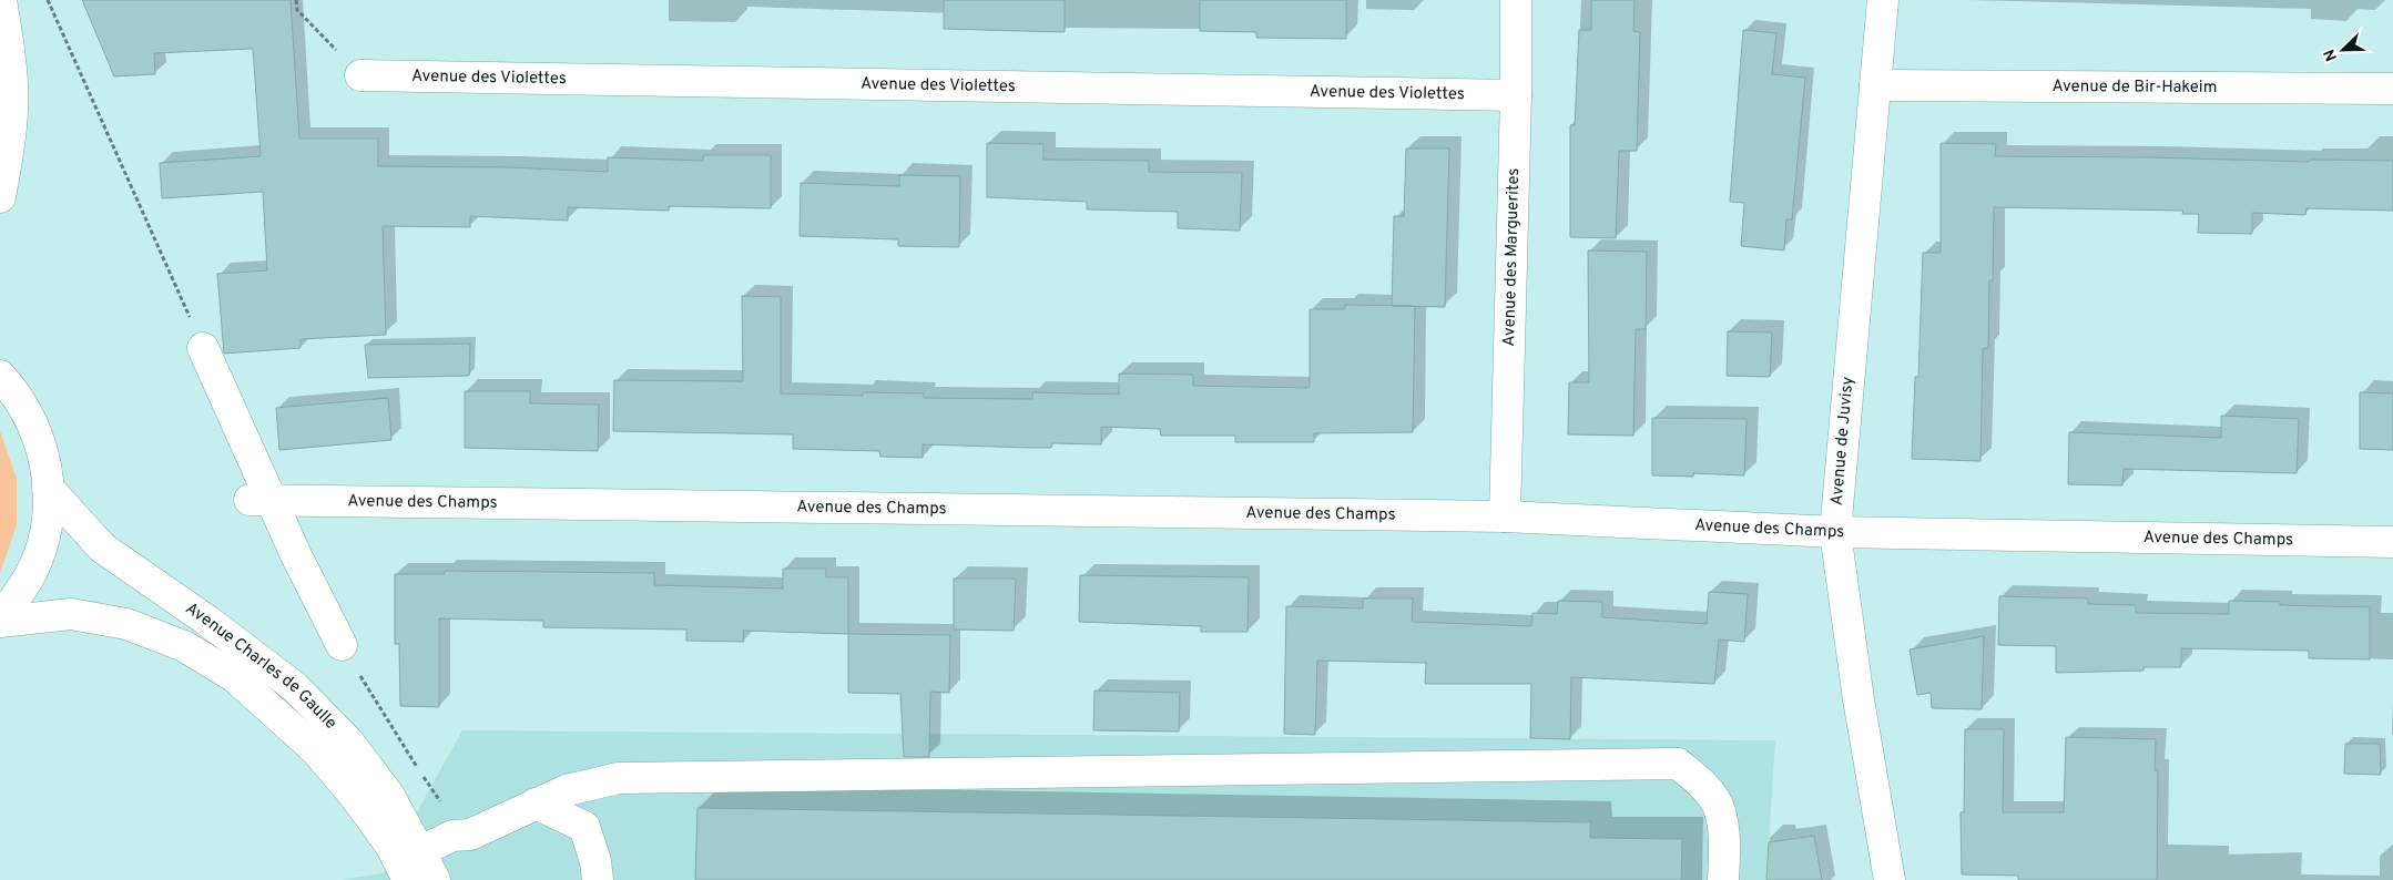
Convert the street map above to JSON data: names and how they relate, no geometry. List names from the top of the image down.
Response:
{
  "streets": {
    "street": [
      "Avenue des Violettes",
      "Avenue de Bir-Hakeim",
      "Avenue des Marguerites",
      "Avenue de Juvisy",
      "Avenue des Champs",
      "Avenue Charles de Gaulle"
    ]
  },
  "crossings": [
    ["Avenue des Violettes", "Avenue des Marguerites"],
    ["Avenue de Bir-Hakeim", "Avenue de Juvisy"],
    ["Avenue des Marguerites", "Avenue des Champs"],
    ["Avenue de Juvisy", "Avenue des Champs"]
  ],
  "north": "bottom left"
}
